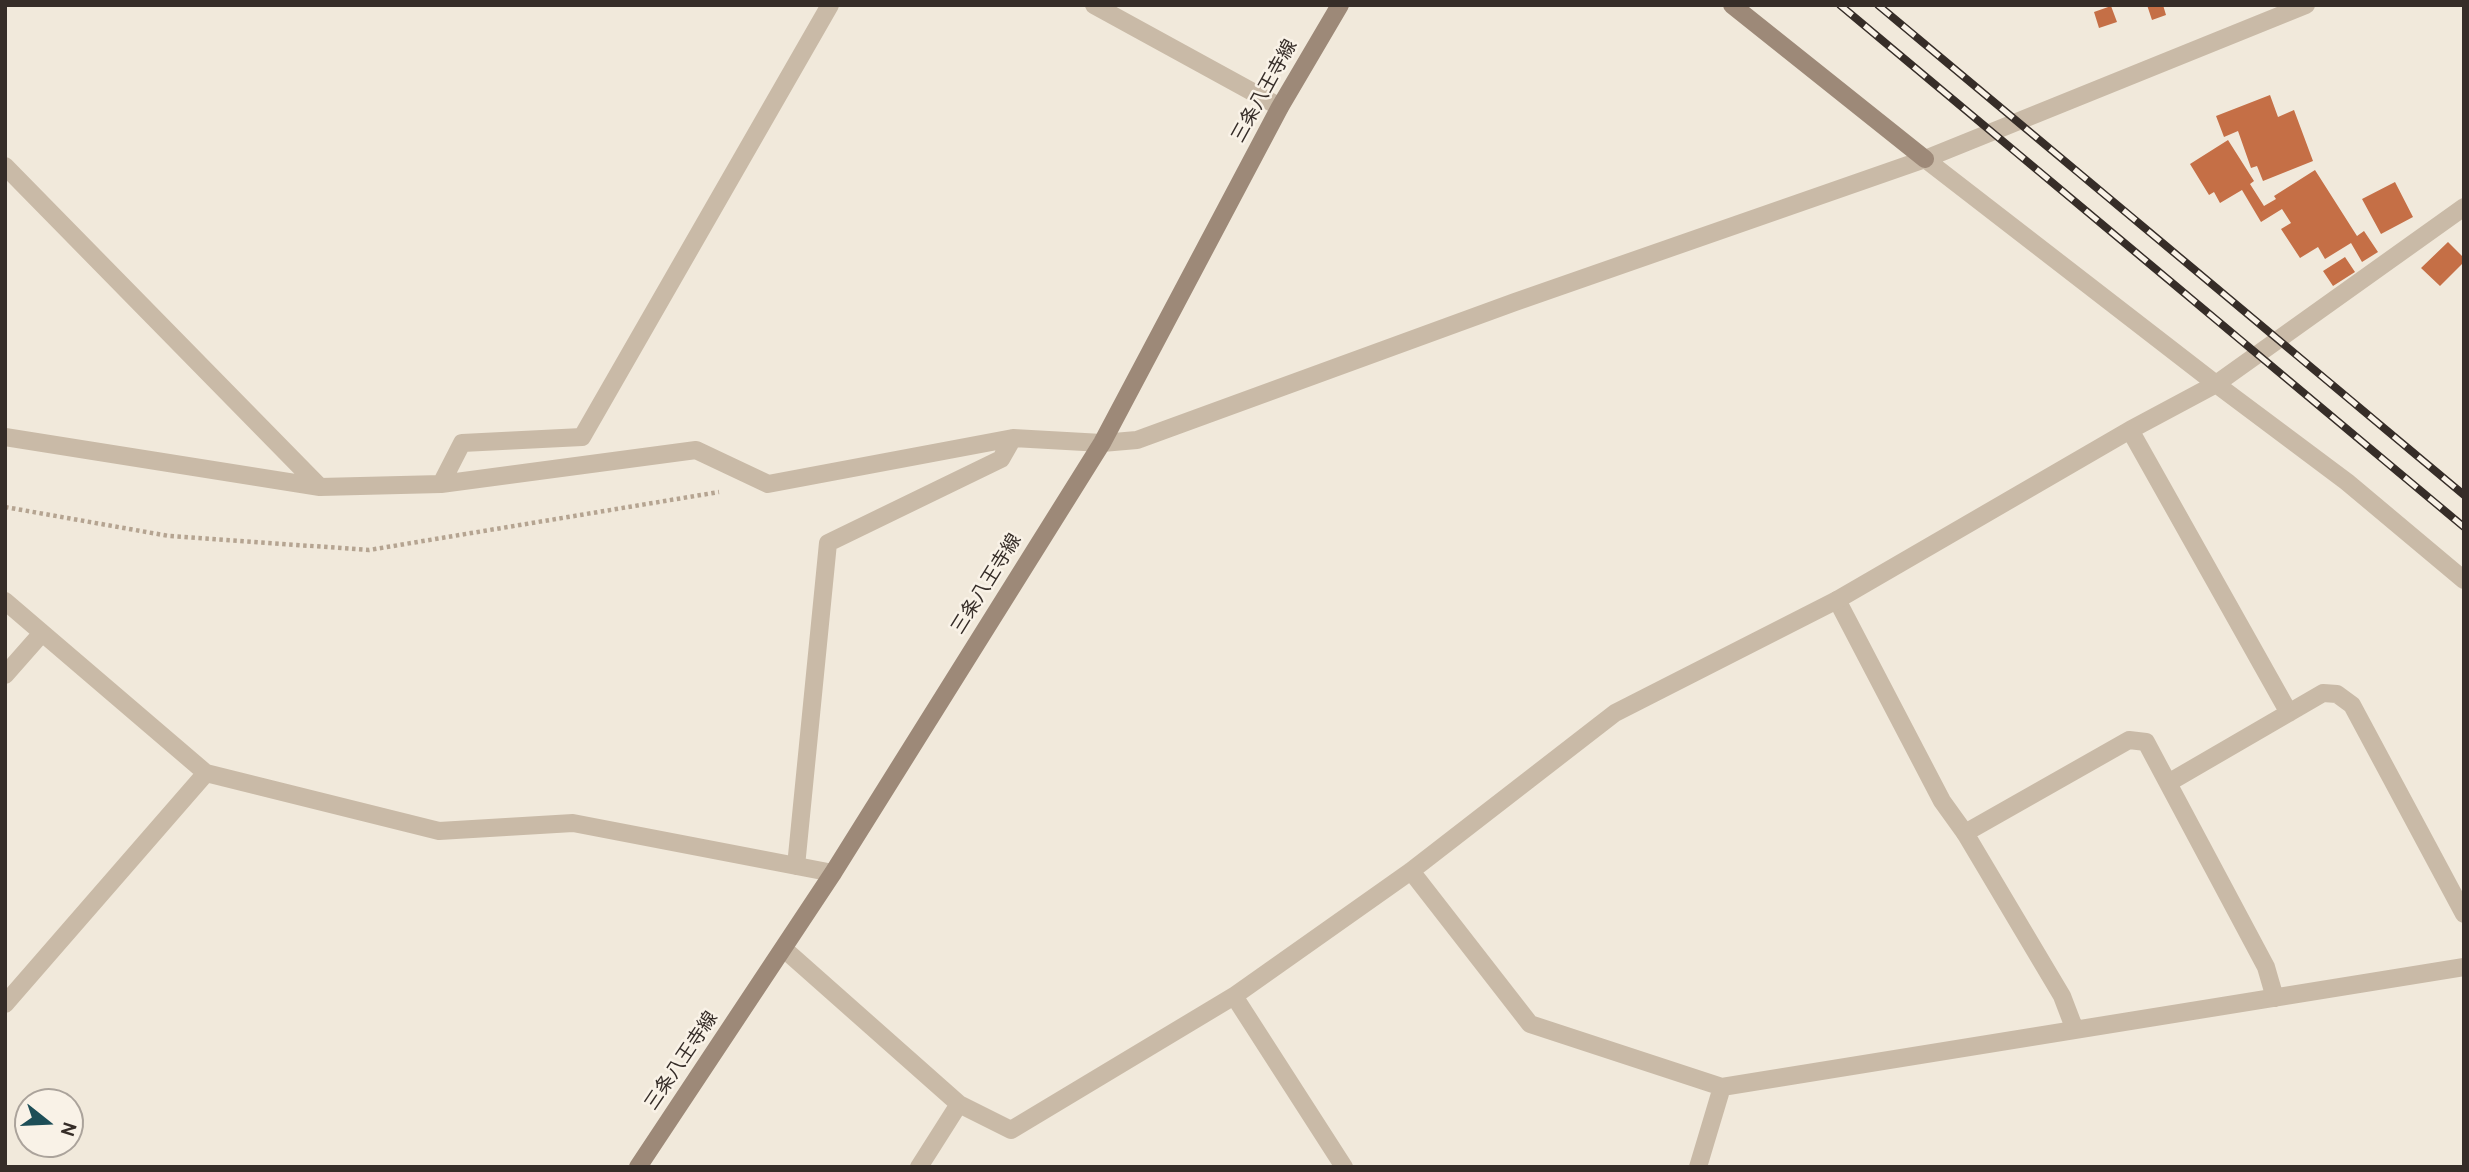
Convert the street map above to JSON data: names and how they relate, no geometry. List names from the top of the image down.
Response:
{
  "streets": {
    "main road": ["三条八王寺線"]
  },
  "north": "right"
}
